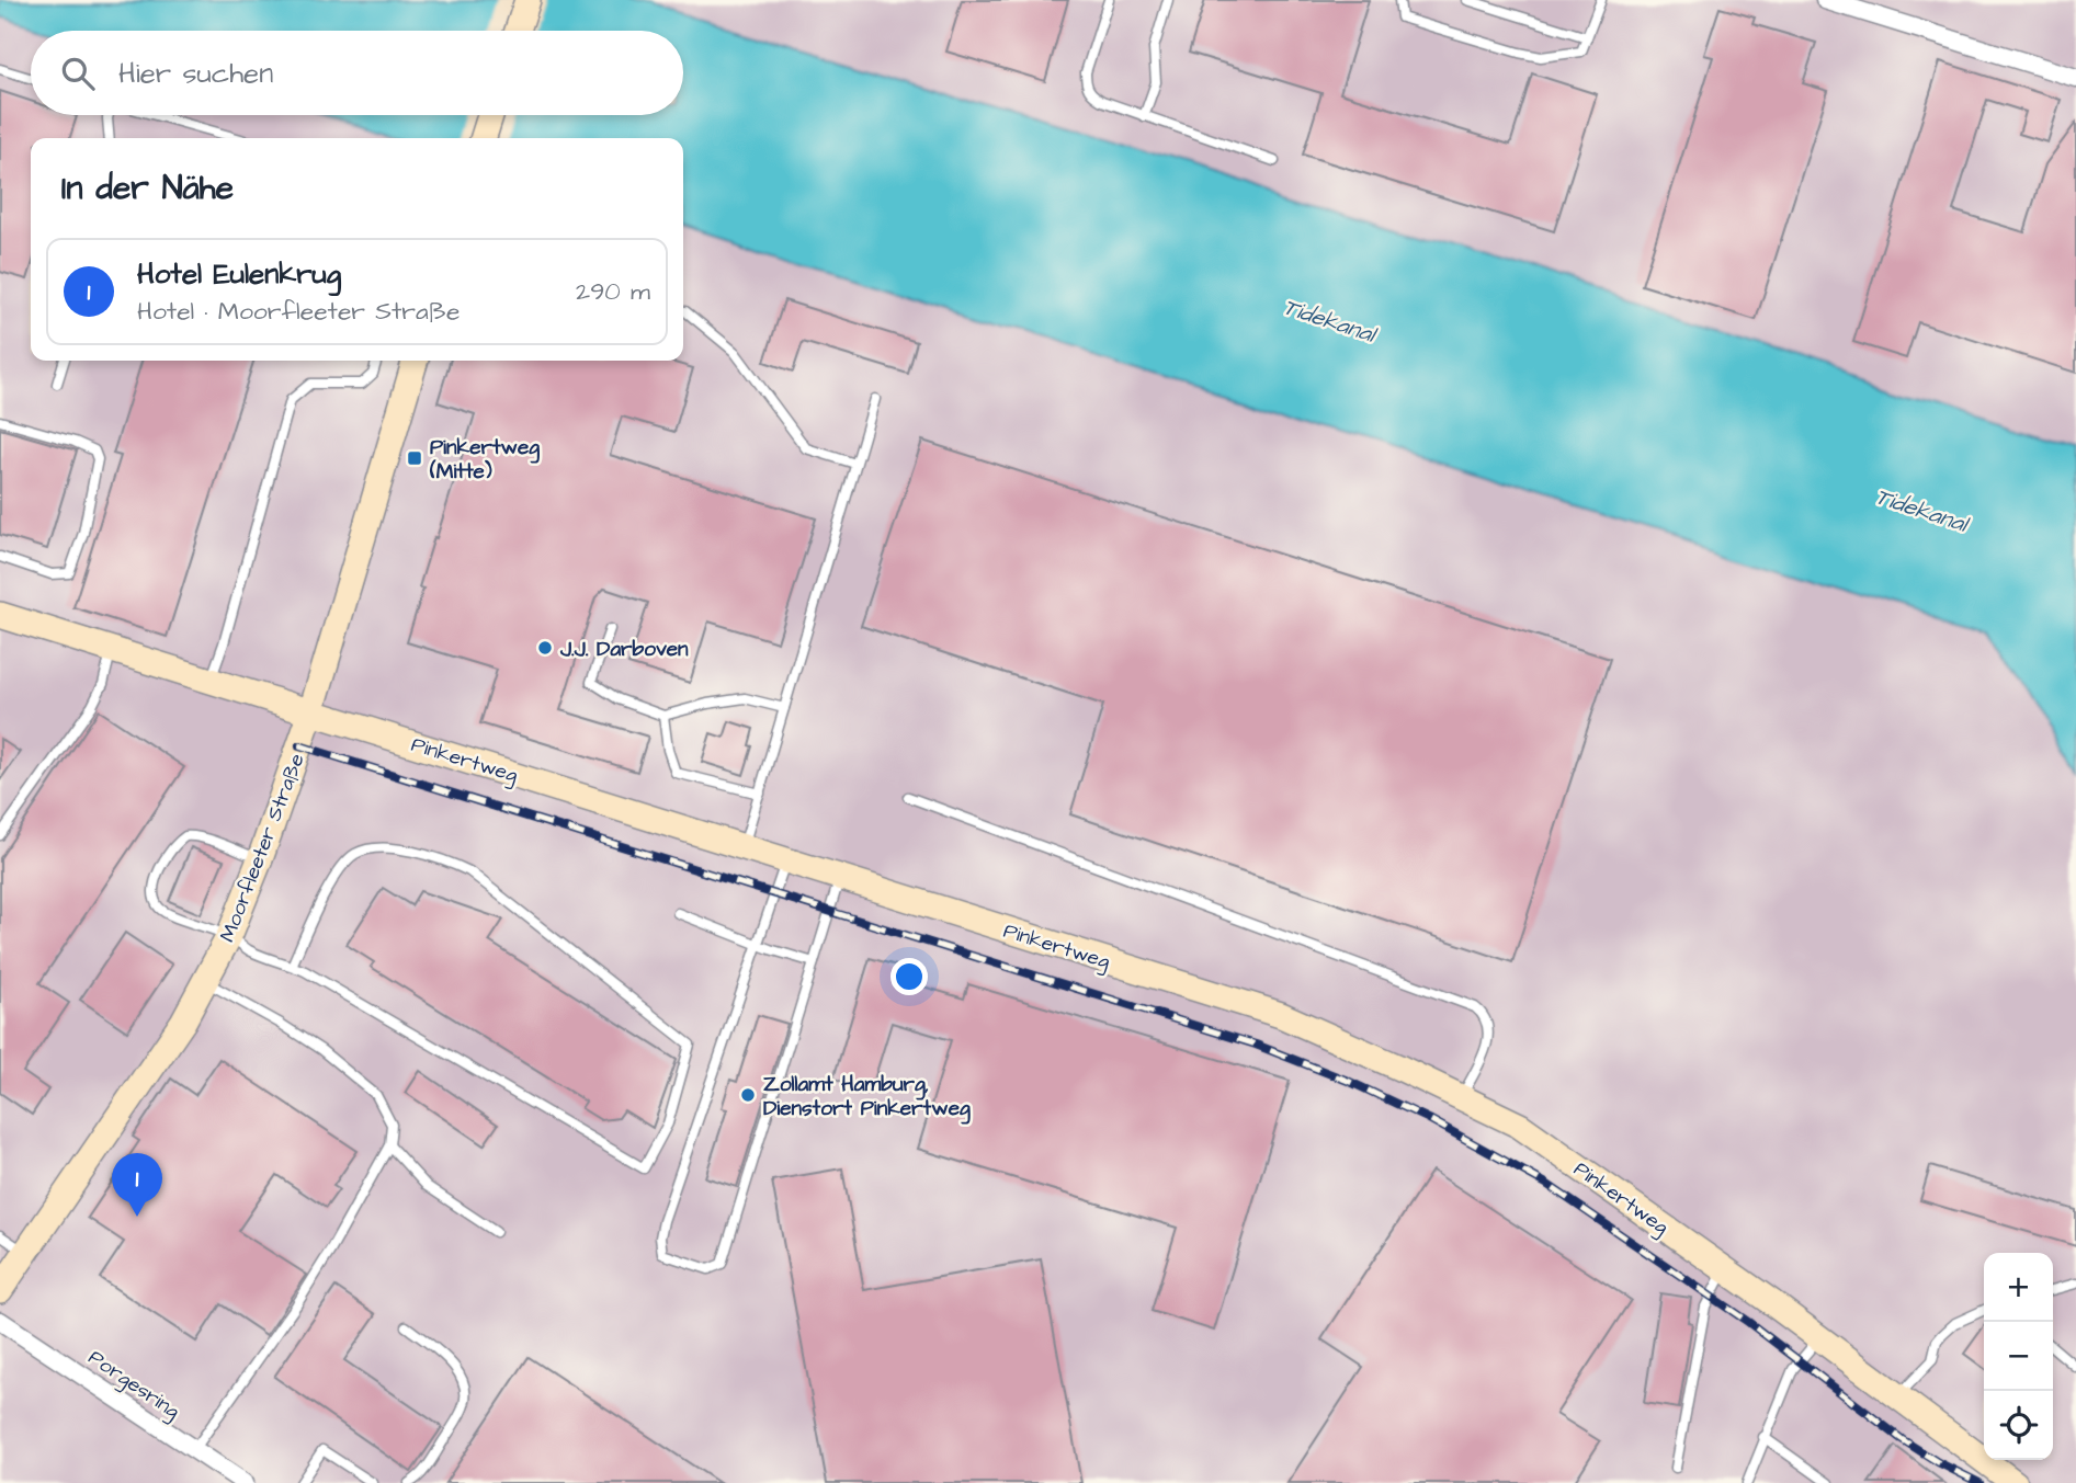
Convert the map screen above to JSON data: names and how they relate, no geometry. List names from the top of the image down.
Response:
{
  "streets": {
    "street": ["Pinkertweg", "Moorfleeter Straße", "Porgesring"]
  },
  "crossings": [
    ["Pinkertweg", "Moorfleeter Straße"]
  ],
  "water": ["Tidekanal"],
  "places": {
    "transit": ["Pinkertweg (Mitte)"],
    "other": ["J.J. Darboven", "Zollamt Hamburg, Dienstort Pinkertweg"]
  },
  "page": {
    "search": "Hier suchen",
    "heading": "In der Nähe",
    "list": [
      {
        "mark": "1",
        "name": "Hotel Eulenkrug",
        "note": "Hotel · Moorfleeter Straße",
        "value": "290 m"
      }
    ],
    "pins": "1",
    "map_buttons": ["+", "−"]
  }
}
